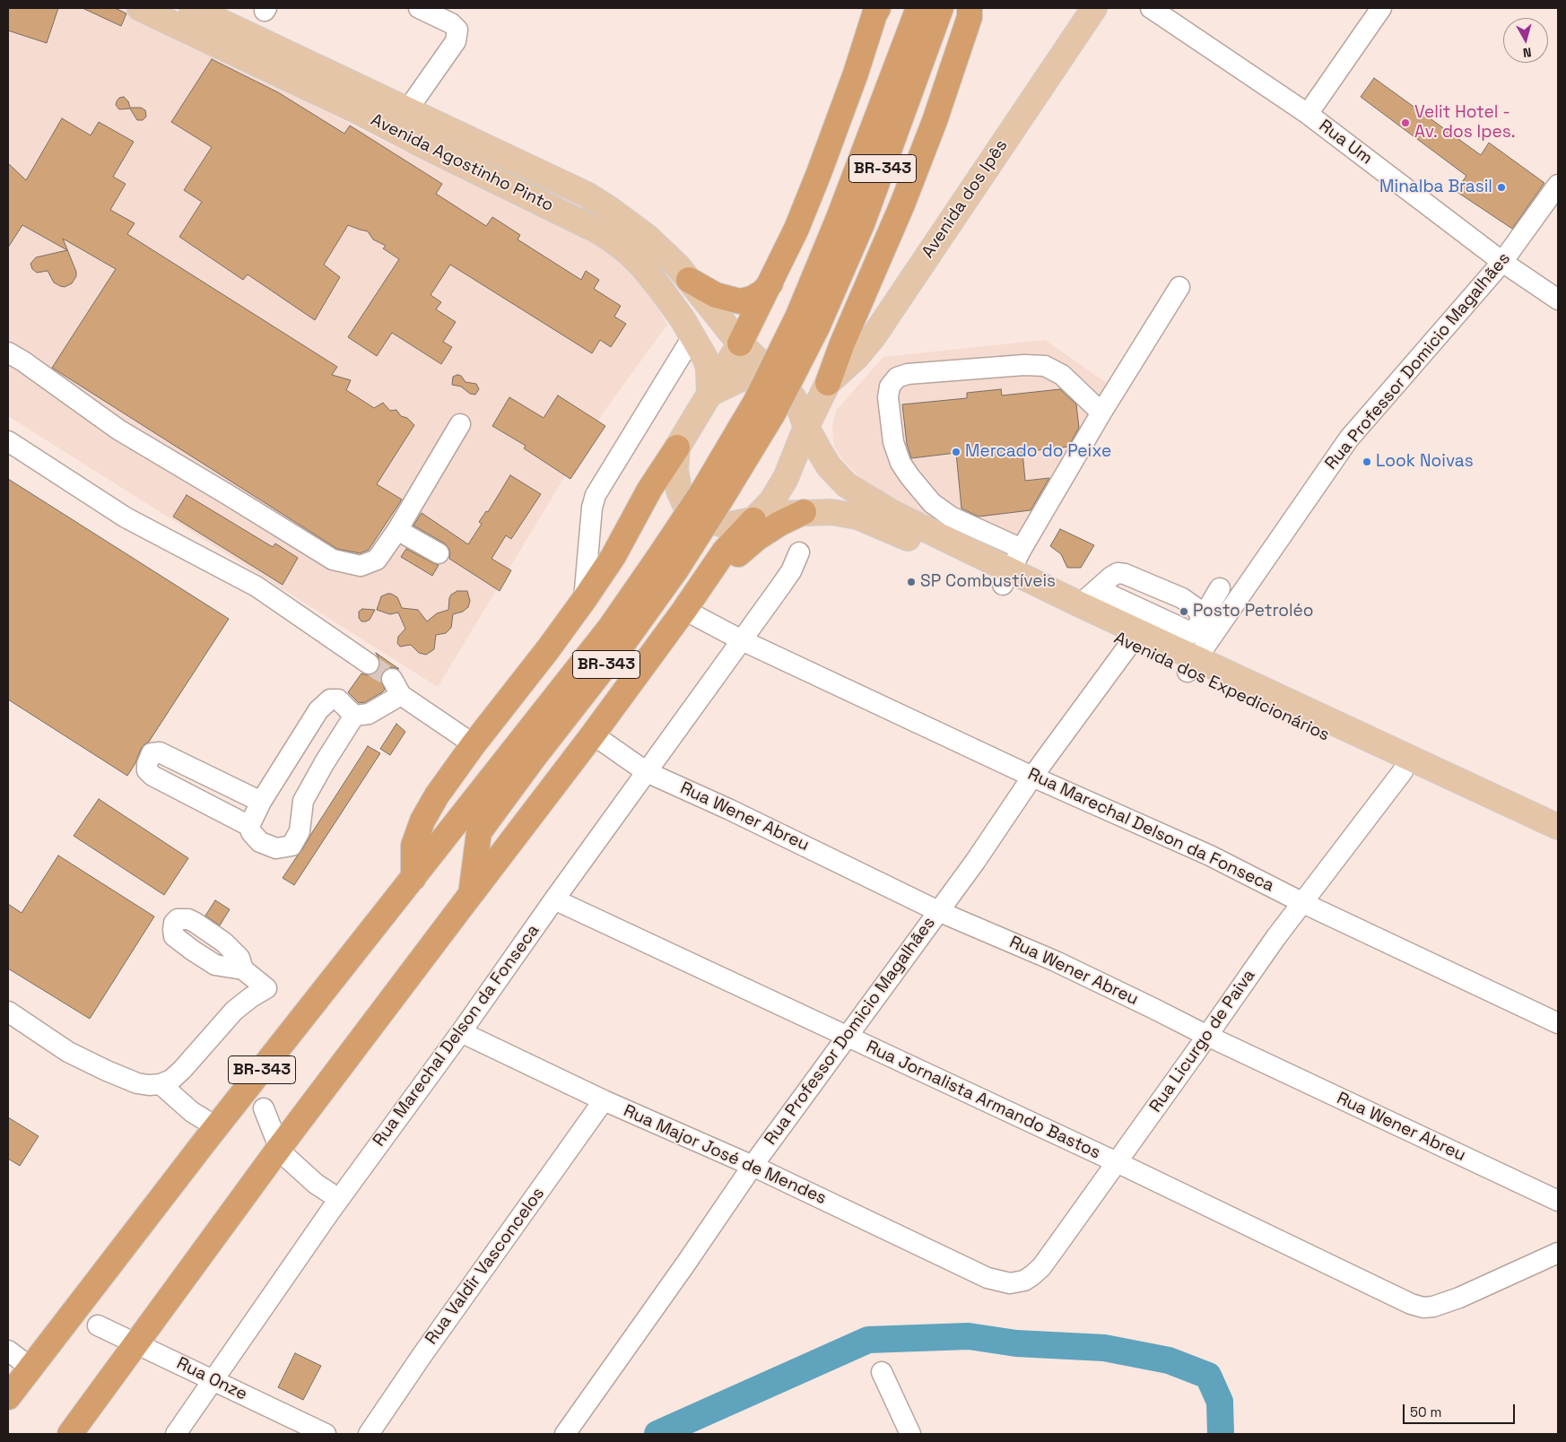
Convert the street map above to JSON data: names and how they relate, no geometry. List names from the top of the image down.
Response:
{
  "streets": {
    "highway": ["BR-343"],
    "main road": ["Avenida Agostinho Pinto", "Avenida dos Ipês", "Avenida dos Expedicionários"],
    "street": [
      "Rua Um",
      "Rua Professor Domicio Magalhães",
      "Rua Wener Abreu",
      "Rua Marechal Delson da Fonseca",
      "Rua Licurgo de Paiva",
      "Rua Jornalista Armando Bastos",
      "Rua Major José de Mendes",
      "Rua Valdir Vasconcelos",
      "Rua Onze"
    ]
  },
  "crossings": [
    ["Rua Um", "Rua Professor Domicio Magalhães"],
    ["Rua Professor Domicio Magalhães", "Avenida dos Expedicionários"],
    ["Rua Professor Domicio Magalhães", "Rua Wener Abreu"],
    ["Rua Professor Domicio Magalhães", "Rua Marechal Delson da Fonseca"],
    ["Rua Professor Domicio Magalhães", "Rua Jornalista Armando Bastos"],
    ["Rua Professor Domicio Magalhães", "Rua Major José de Mendes"],
    ["Avenida dos Expedicionários", "Rua Licurgo de Paiva"],
    ["Rua Wener Abreu", "Rua Marechal Delson da Fonseca"],
    ["Rua Wener Abreu", "Rua Licurgo de Paiva"],
    ["Rua Marechal Delson da Fonseca", "Rua Licurgo de Paiva"],
    ["Rua Marechal Delson da Fonseca", "Rua Jornalista Armando Bastos"],
    ["Rua Marechal Delson da Fonseca", "Rua Major José de Mendes"],
    ["Rua Marechal Delson da Fonseca", "Rua Onze"],
    ["Rua Licurgo de Paiva", "Rua Jornalista Armando Bastos"],
    ["Rua Licurgo de Paiva", "Rua Major José de Mendes"],
    ["Rua Major José de Mendes", "Rua Valdir Vasconcelos"]
  ],
  "places": [
    "Velit Hotel - Av. dos Ipes.",
    "Minalba Brasil",
    "Mercado do Peixe",
    "Look Noivas",
    "SP Combustíveis",
    "Posto Petroléo"
  ],
  "scale_bar": "50 m",
  "north": "bottom"
}
